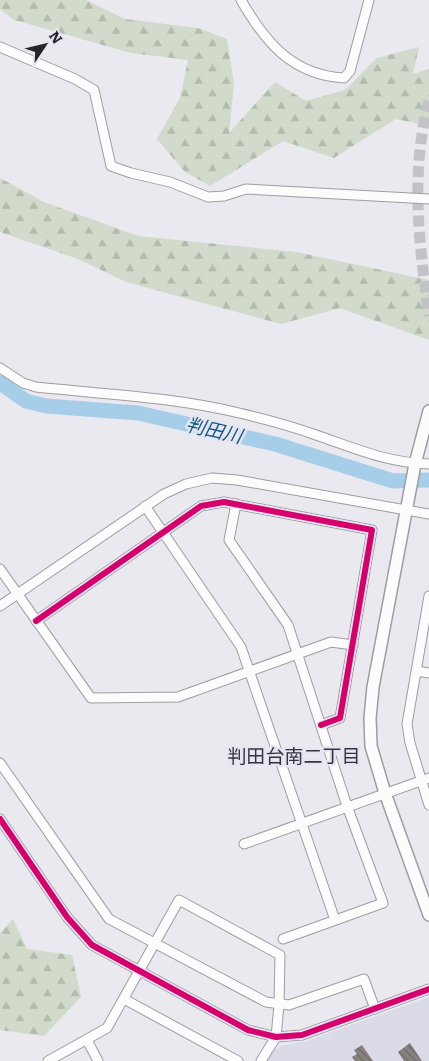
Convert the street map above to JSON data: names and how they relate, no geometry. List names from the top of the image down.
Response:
{
  "districts": ["判田台南二丁目"],
  "water": ["判田川"],
  "north": "top right"
}
